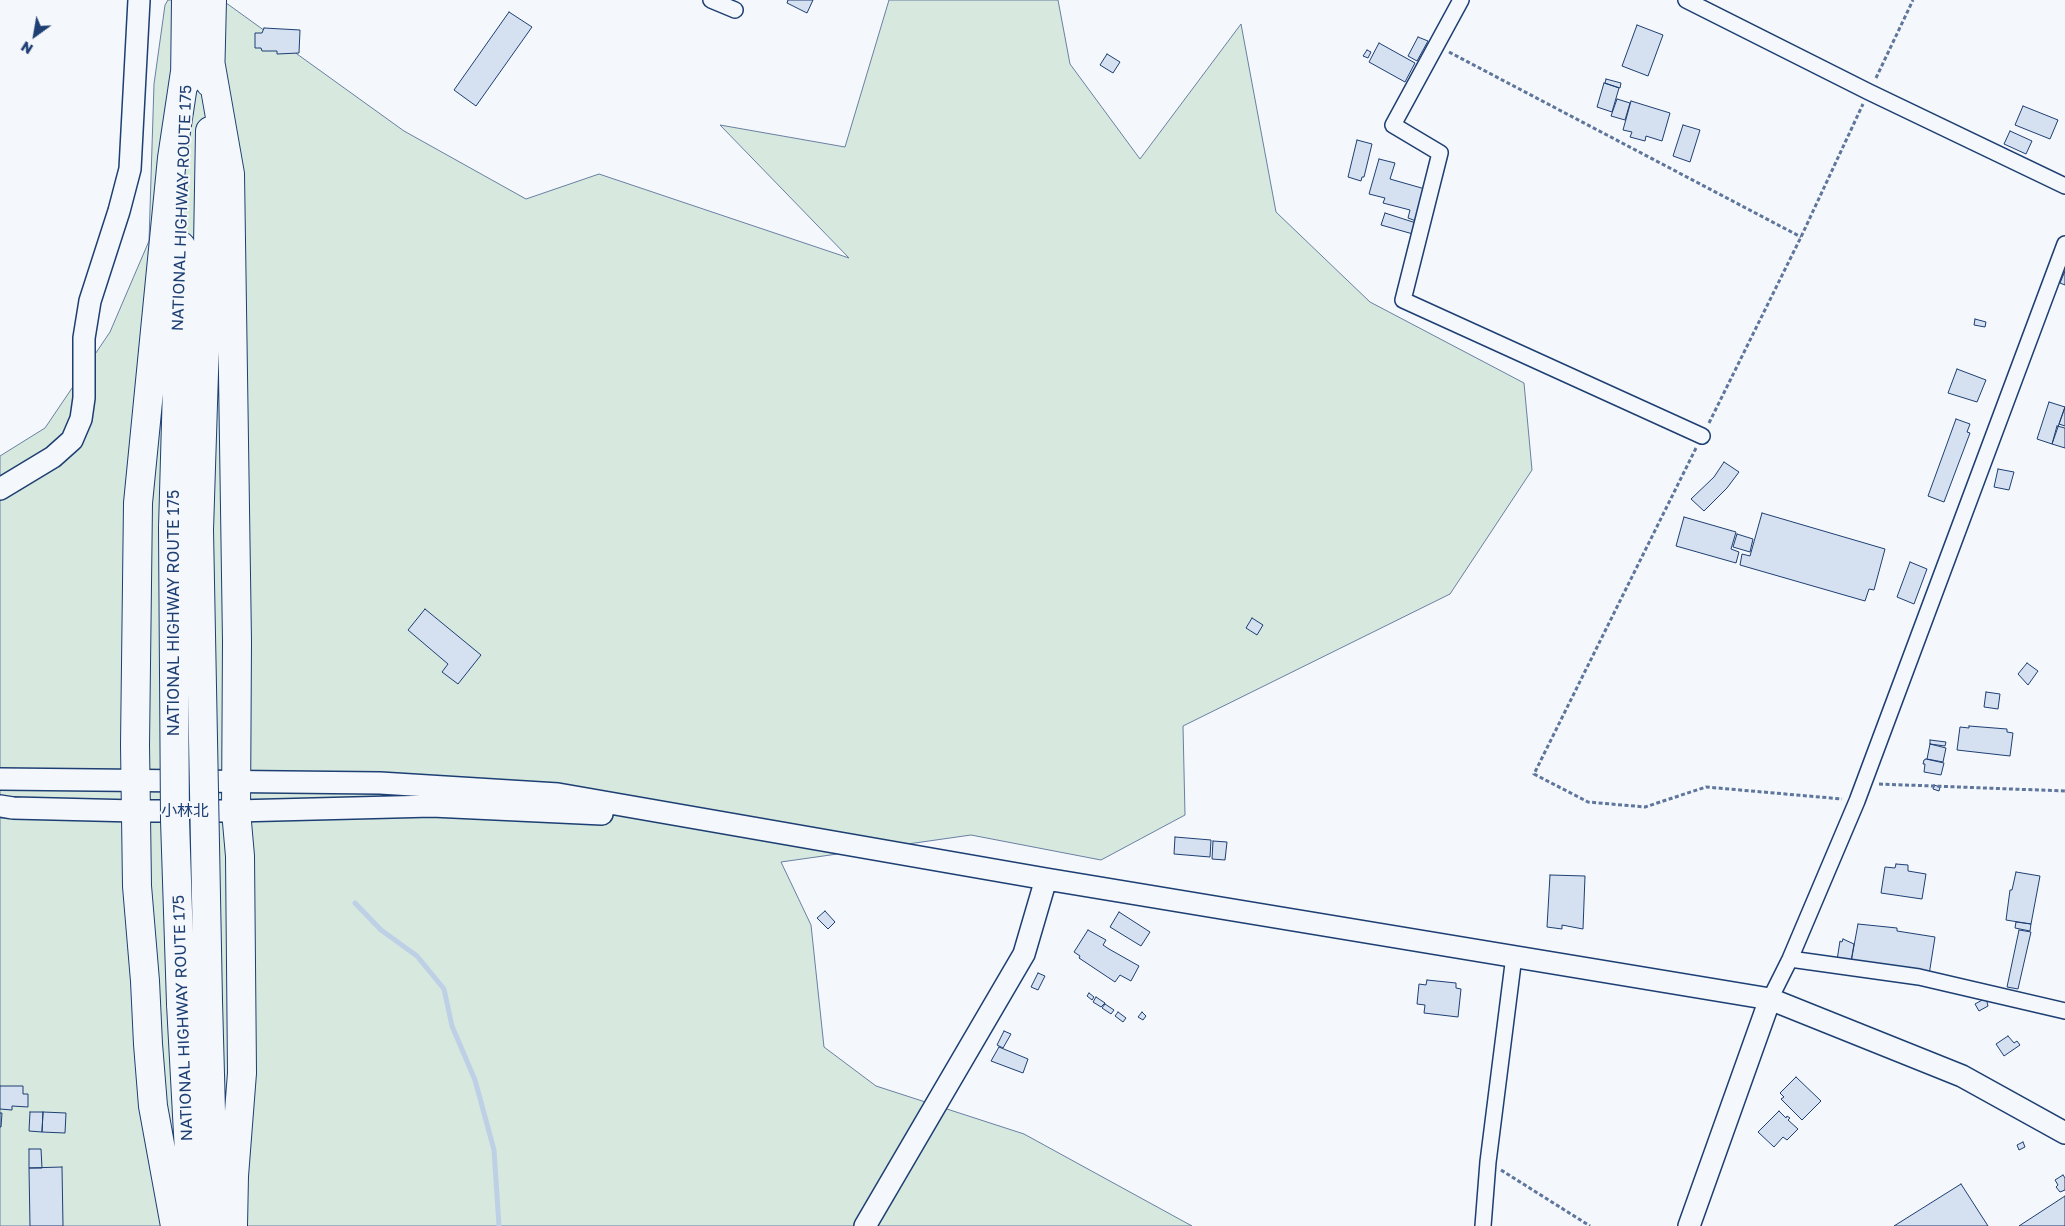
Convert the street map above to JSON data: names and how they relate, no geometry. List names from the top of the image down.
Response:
{
  "streets": {
    "highway": ["NATIONAL HIGHWAY ROUTE 175"],
    "street": ["小林北"]
  },
  "north": "bottom left"
}
